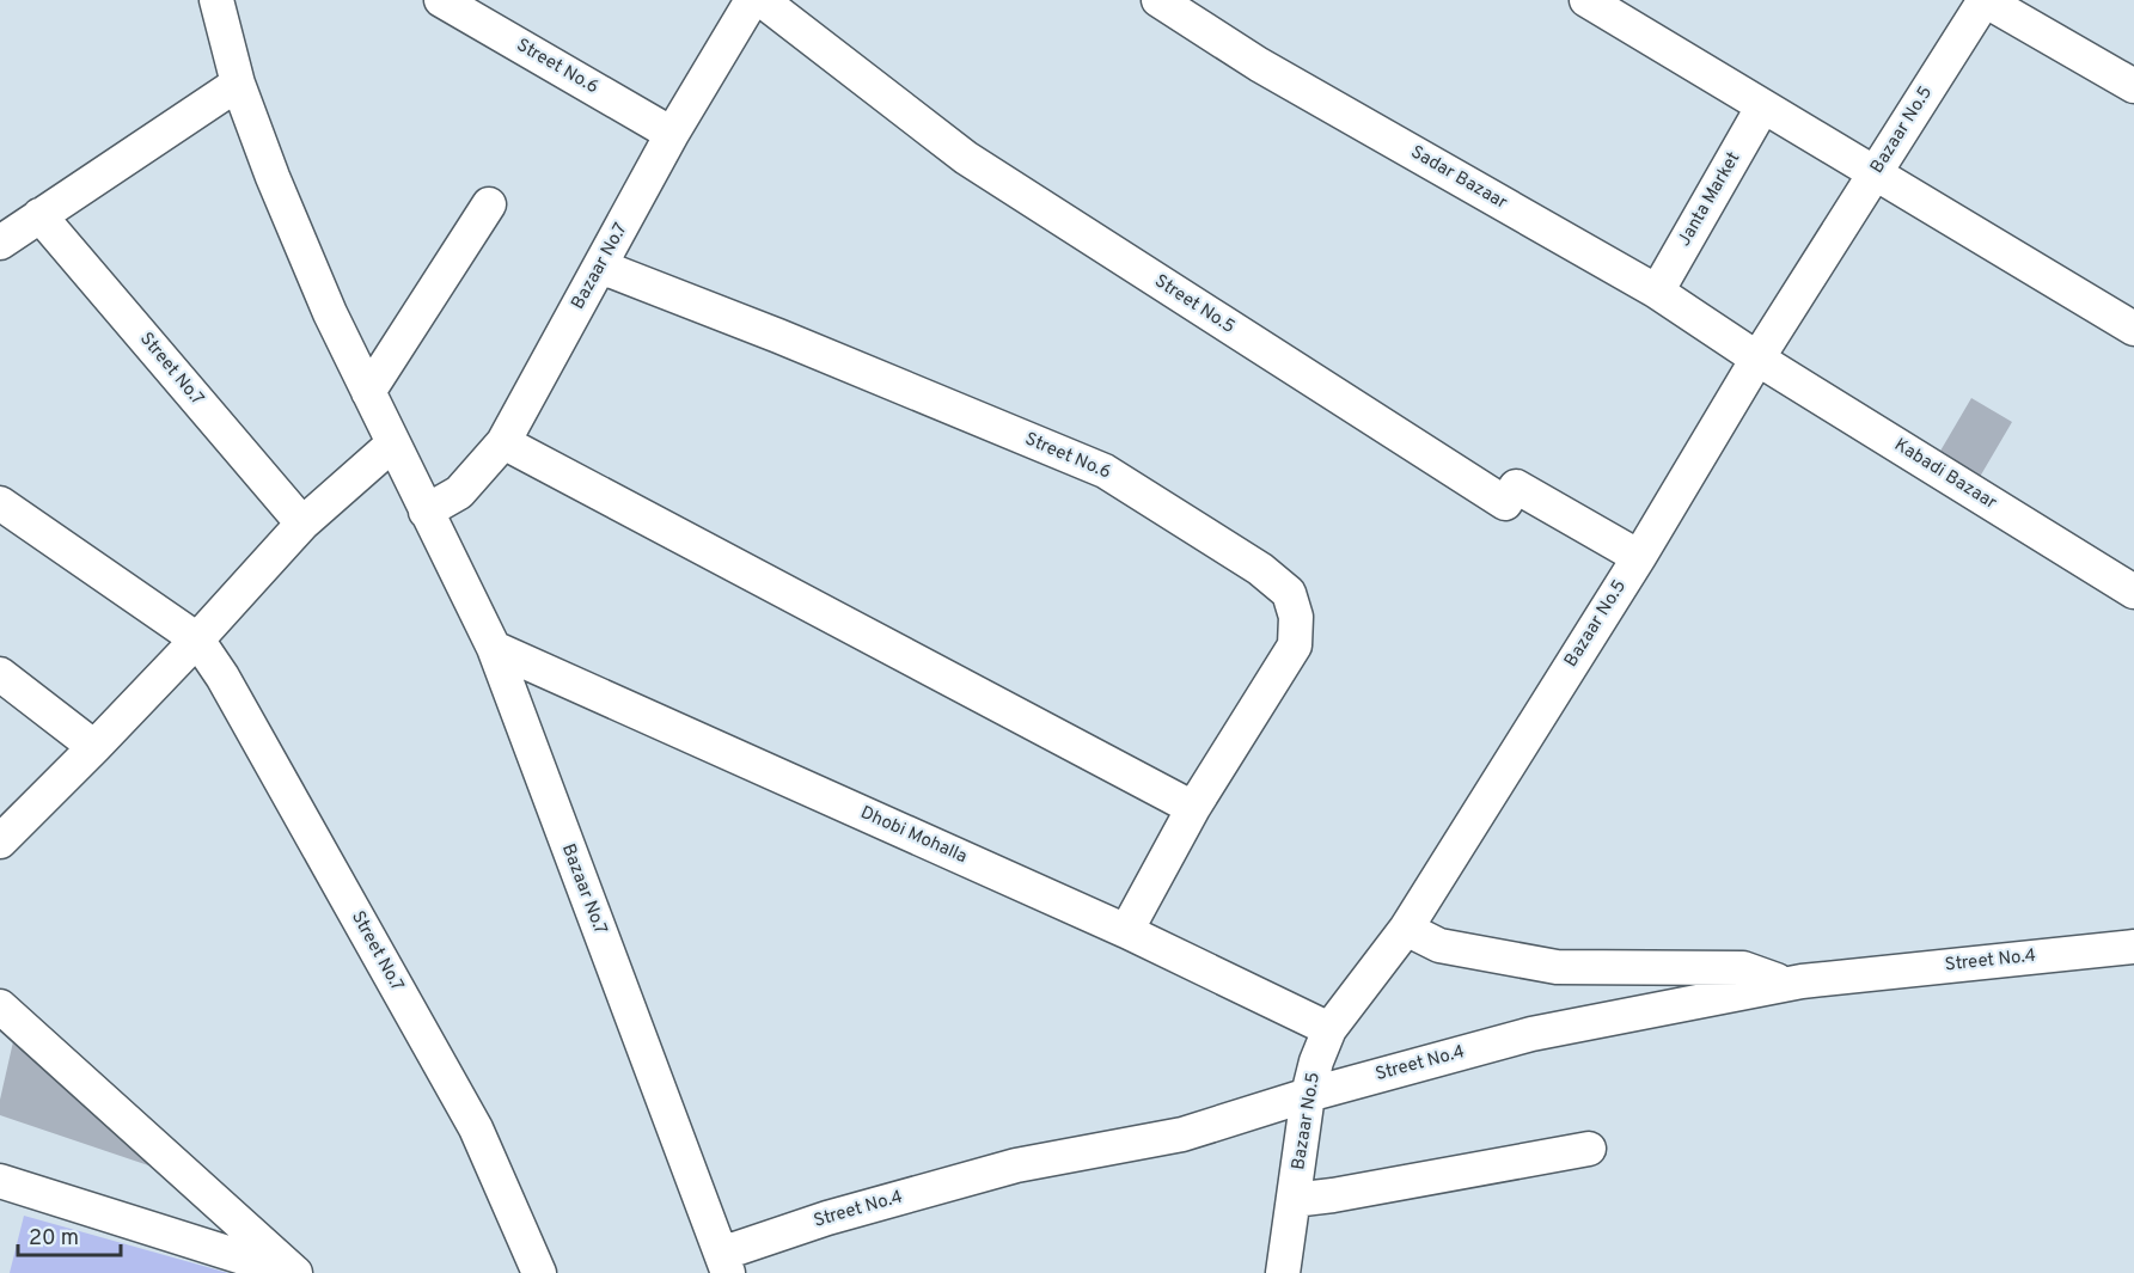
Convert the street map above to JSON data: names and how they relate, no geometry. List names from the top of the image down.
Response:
{
  "streets": {
    "street": [
      "Street No.6",
      "Bazaar No.5",
      "Sadar Bazaar",
      "Janta Market",
      "Bazaar No.7",
      "Street No.5",
      "Street No.7",
      "Kabadi Bazaar",
      "Dhobi Mohalla",
      "Street No.4"
    ]
  },
  "crossings": [
    ["Street No.6", "Bazaar No.7"],
    ["Street No.6", "Dhobi Mohalla"],
    ["Bazaar No.5", "Sadar Bazaar"],
    ["Bazaar No.5", "Street No.5"],
    ["Bazaar No.5", "Kabadi Bazaar"],
    ["Bazaar No.5", "Dhobi Mohalla"],
    ["Bazaar No.5", "Street No.4"],
    ["Sadar Bazaar", "Janta Market"],
    ["Sadar Bazaar", "Kabadi Bazaar"],
    ["Bazaar No.7", "Dhobi Mohalla"],
    ["Bazaar No.7", "Street No.4"]
  ],
  "scale_bar": "20 m"
}
